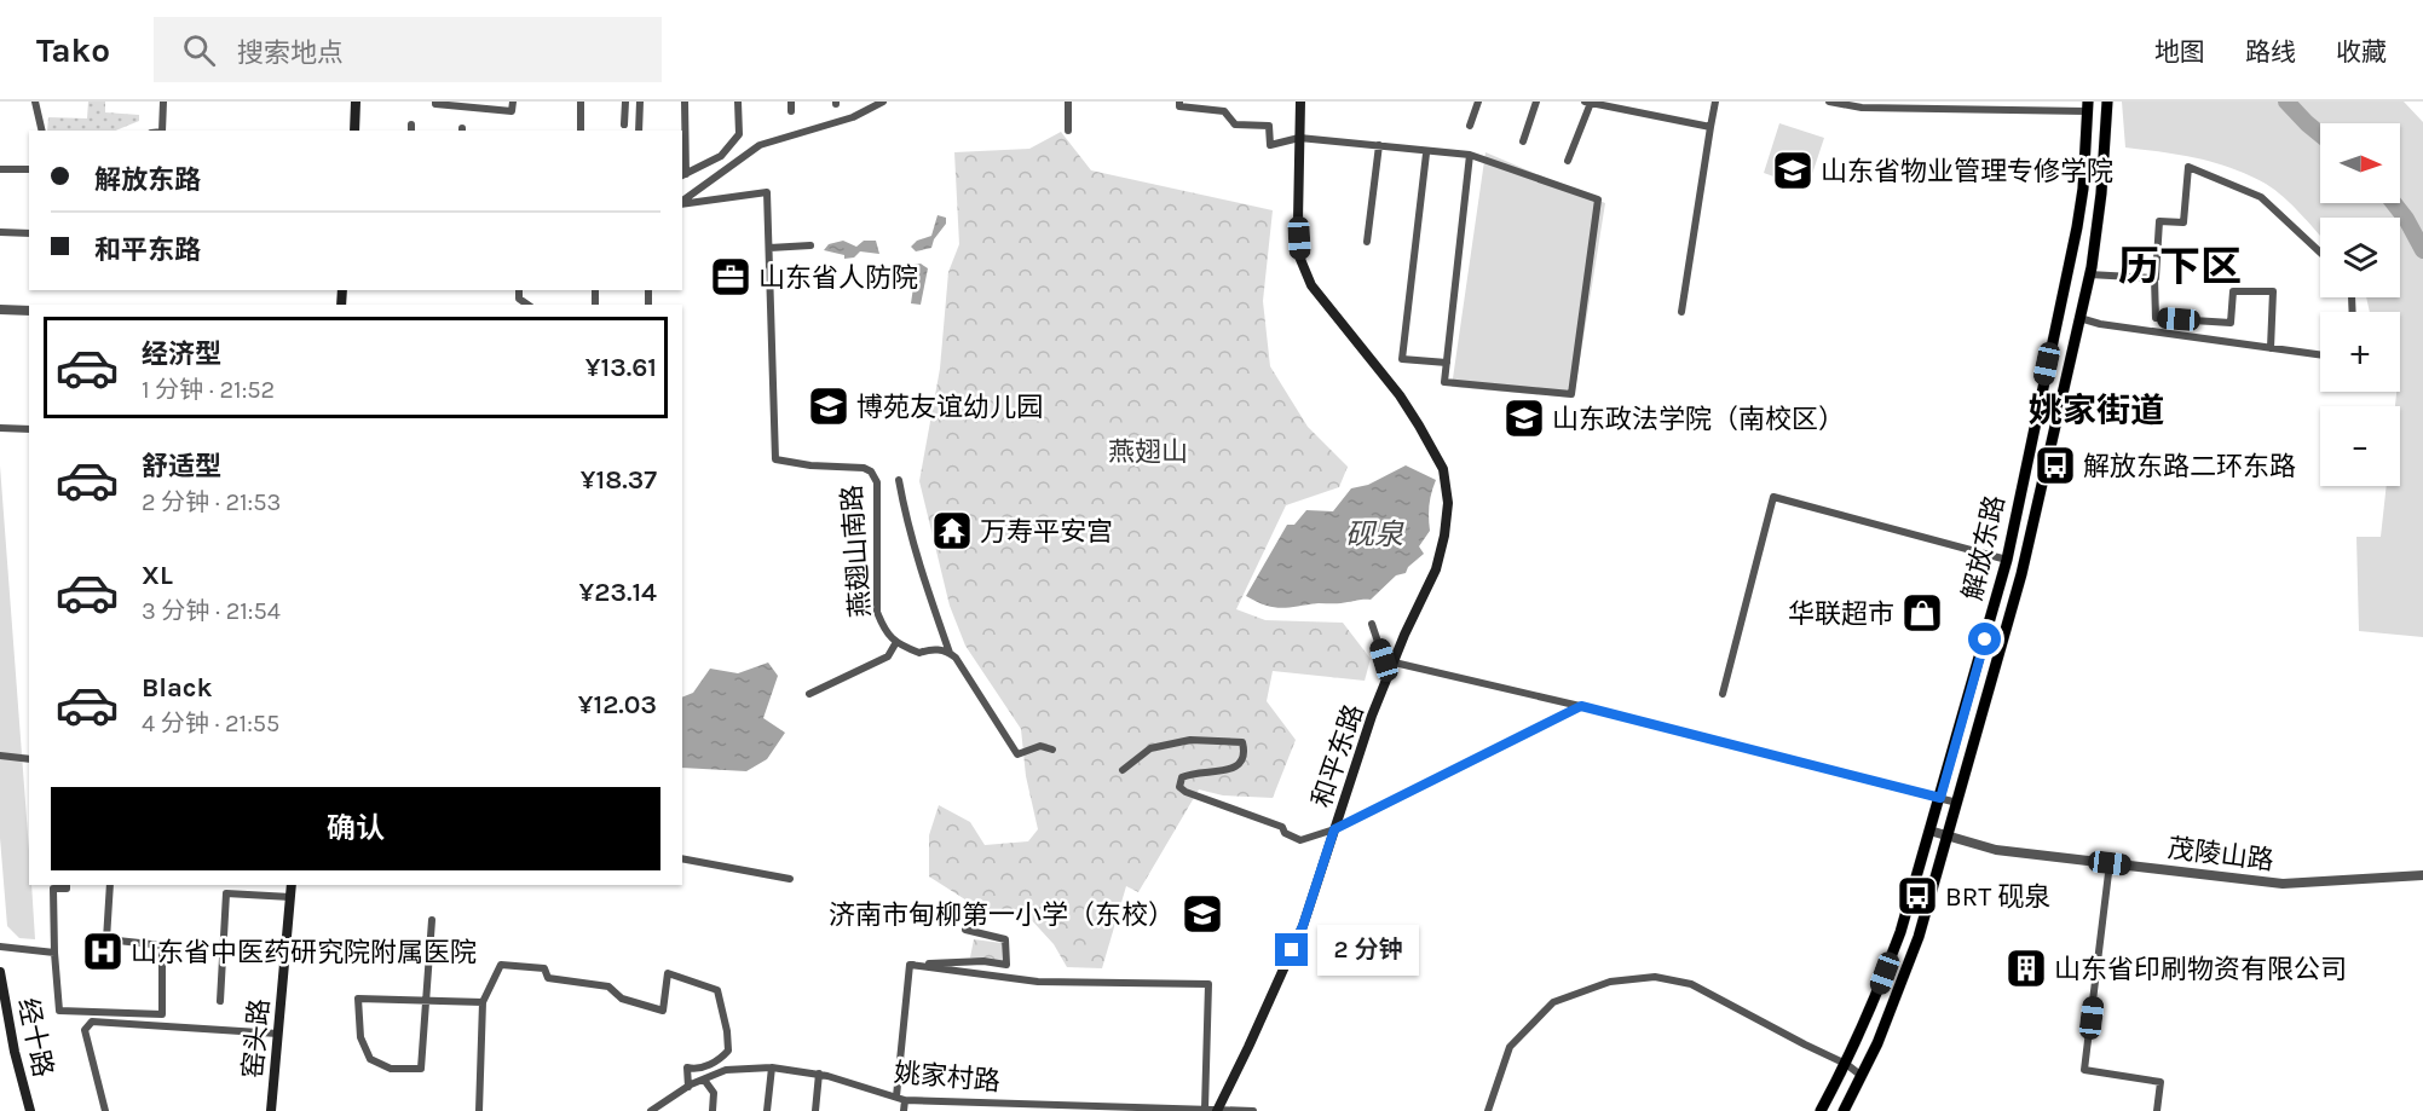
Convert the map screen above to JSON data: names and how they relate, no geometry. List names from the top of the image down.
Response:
{
  "streets": {
    "main road": [
      "解放东路",
      "和平东路",
      "经十路",
      "窑头路"
    ],
    "street": ["燕翅山南路", "茂陵山路", "姚家村路"]
  },
  "crossings": [
    ["解放东路", "茂陵山路"],
    ["和平东路", "姚家村路"]
  ],
  "districts": ["历下区", "姚家街道"],
  "water": ["砚泉"],
  "parks": ["燕翅山"],
  "places": {
    "school or university": [
      "山东省物业管理专修学院",
      "博苑友谊幼儿园",
      "山东政法学院（南校区）",
      "济南市甸柳第一小学（东校）"
    ],
    "office": ["山东省人防院"],
    "bus stop": ["解放东路二环东路", "BRT 砚泉"],
    "temple": ["万寿平安宫"],
    "shop": ["华联超市"],
    "hospital": ["山东省中医药研究院附属医院"],
    "building": ["山东省印刷物资有限公司"]
  },
  "north": "right",
  "page": {
    "header": "Tako",
    "search": "搜索地点",
    "nav": ["地图", "路线", "收藏"],
    "map_buttons": ["+", "−"],
    "banner": ["解放东路", "和平东路"],
    "list": [
      {
        "name": "经济型",
        "note": "1 分钟 · 21:52",
        "value": "¥13.61"
      },
      {
        "name": "舒适型",
        "note": "2 分钟 · 21:53",
        "value": "¥18.37"
      },
      {
        "name": "XL",
        "note": "3 分钟 · 21:54",
        "value": "¥23.14"
      },
      {
        "name": "Black",
        "note": "4 分钟 · 21:55",
        "value": "¥12.03"
      }
    ],
    "buttons": "确认",
    "bubble": "2 分钟"
  }
}
